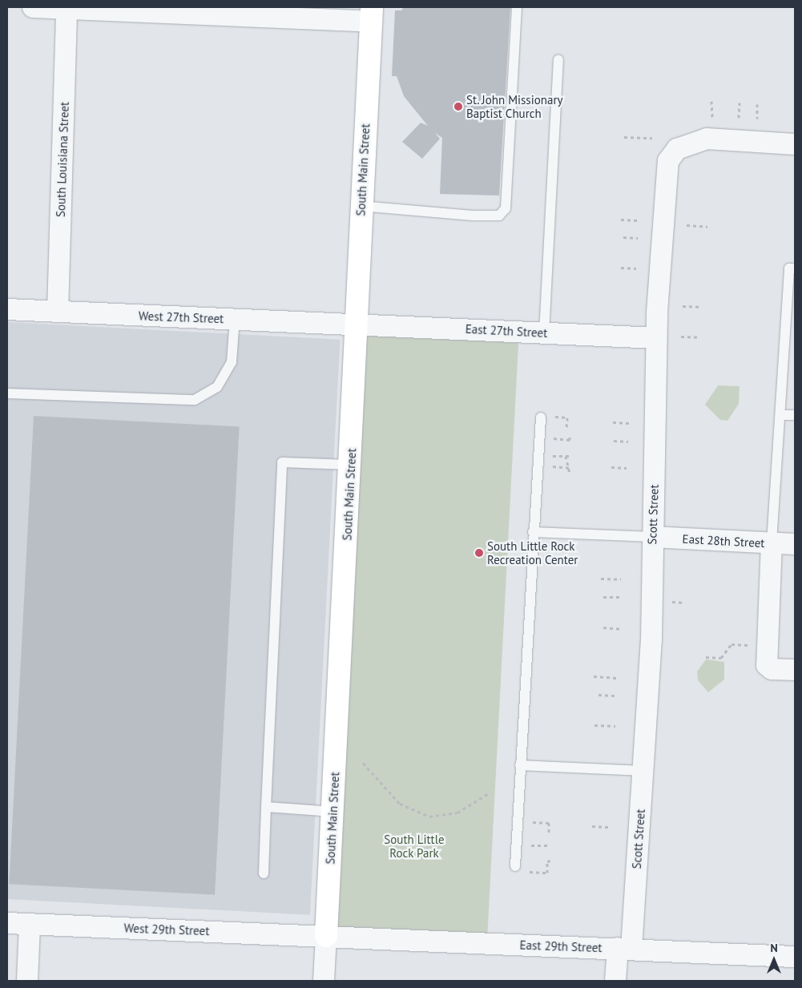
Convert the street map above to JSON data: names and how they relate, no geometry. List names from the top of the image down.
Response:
{
  "streets": {
    "street": [
      "South Louisiana Street",
      "South Main Street",
      "West 27th Street",
      "East 27th Street",
      "Scott Street",
      "East 28th Street",
      "West 29th Street",
      "East 29th Street"
    ]
  },
  "crossings": [
    ["South Louisiana Street", "West 27th Street"],
    ["South Main Street", "West 27th Street"],
    ["South Main Street", "East 27th Street"],
    ["South Main Street", "West 29th Street"],
    ["South Main Street", "East 29th Street"],
    ["West 27th Street", "East 27th Street"],
    ["East 27th Street", "Scott Street"],
    ["Scott Street", "East 28th Street"],
    ["Scott Street", "East 29th Street"],
    ["West 29th Street", "East 29th Street"]
  ],
  "parks": ["South Little Rock Park"],
  "places": ["St. John Missionary Baptist Church", "South Little Rock Recreation Center"],
  "north": "top"
}
